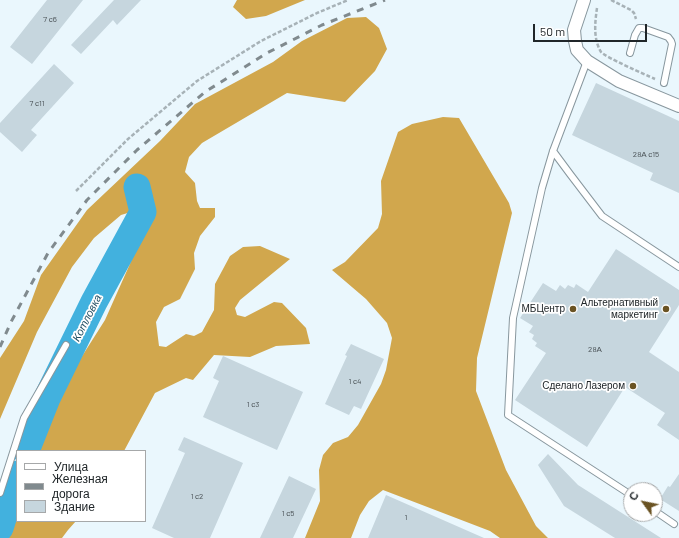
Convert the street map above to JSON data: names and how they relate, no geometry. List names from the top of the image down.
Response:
{
  "water": ["Котловка"],
  "places": ["МБЦентр", "Альтернативный маркетинг", "Сделано Лазером"],
  "house_numbers": [
    "7 с6",
    "7 с11",
    "28А с15",
    "28А",
    "1 с4",
    "1 с3",
    "1 с2",
    "1 с5",
    "1"
  ],
  "legend": ["Улица", "Железная дорога", "Здание"],
  "scale_bar": "50 m",
  "north": "top left"
}
